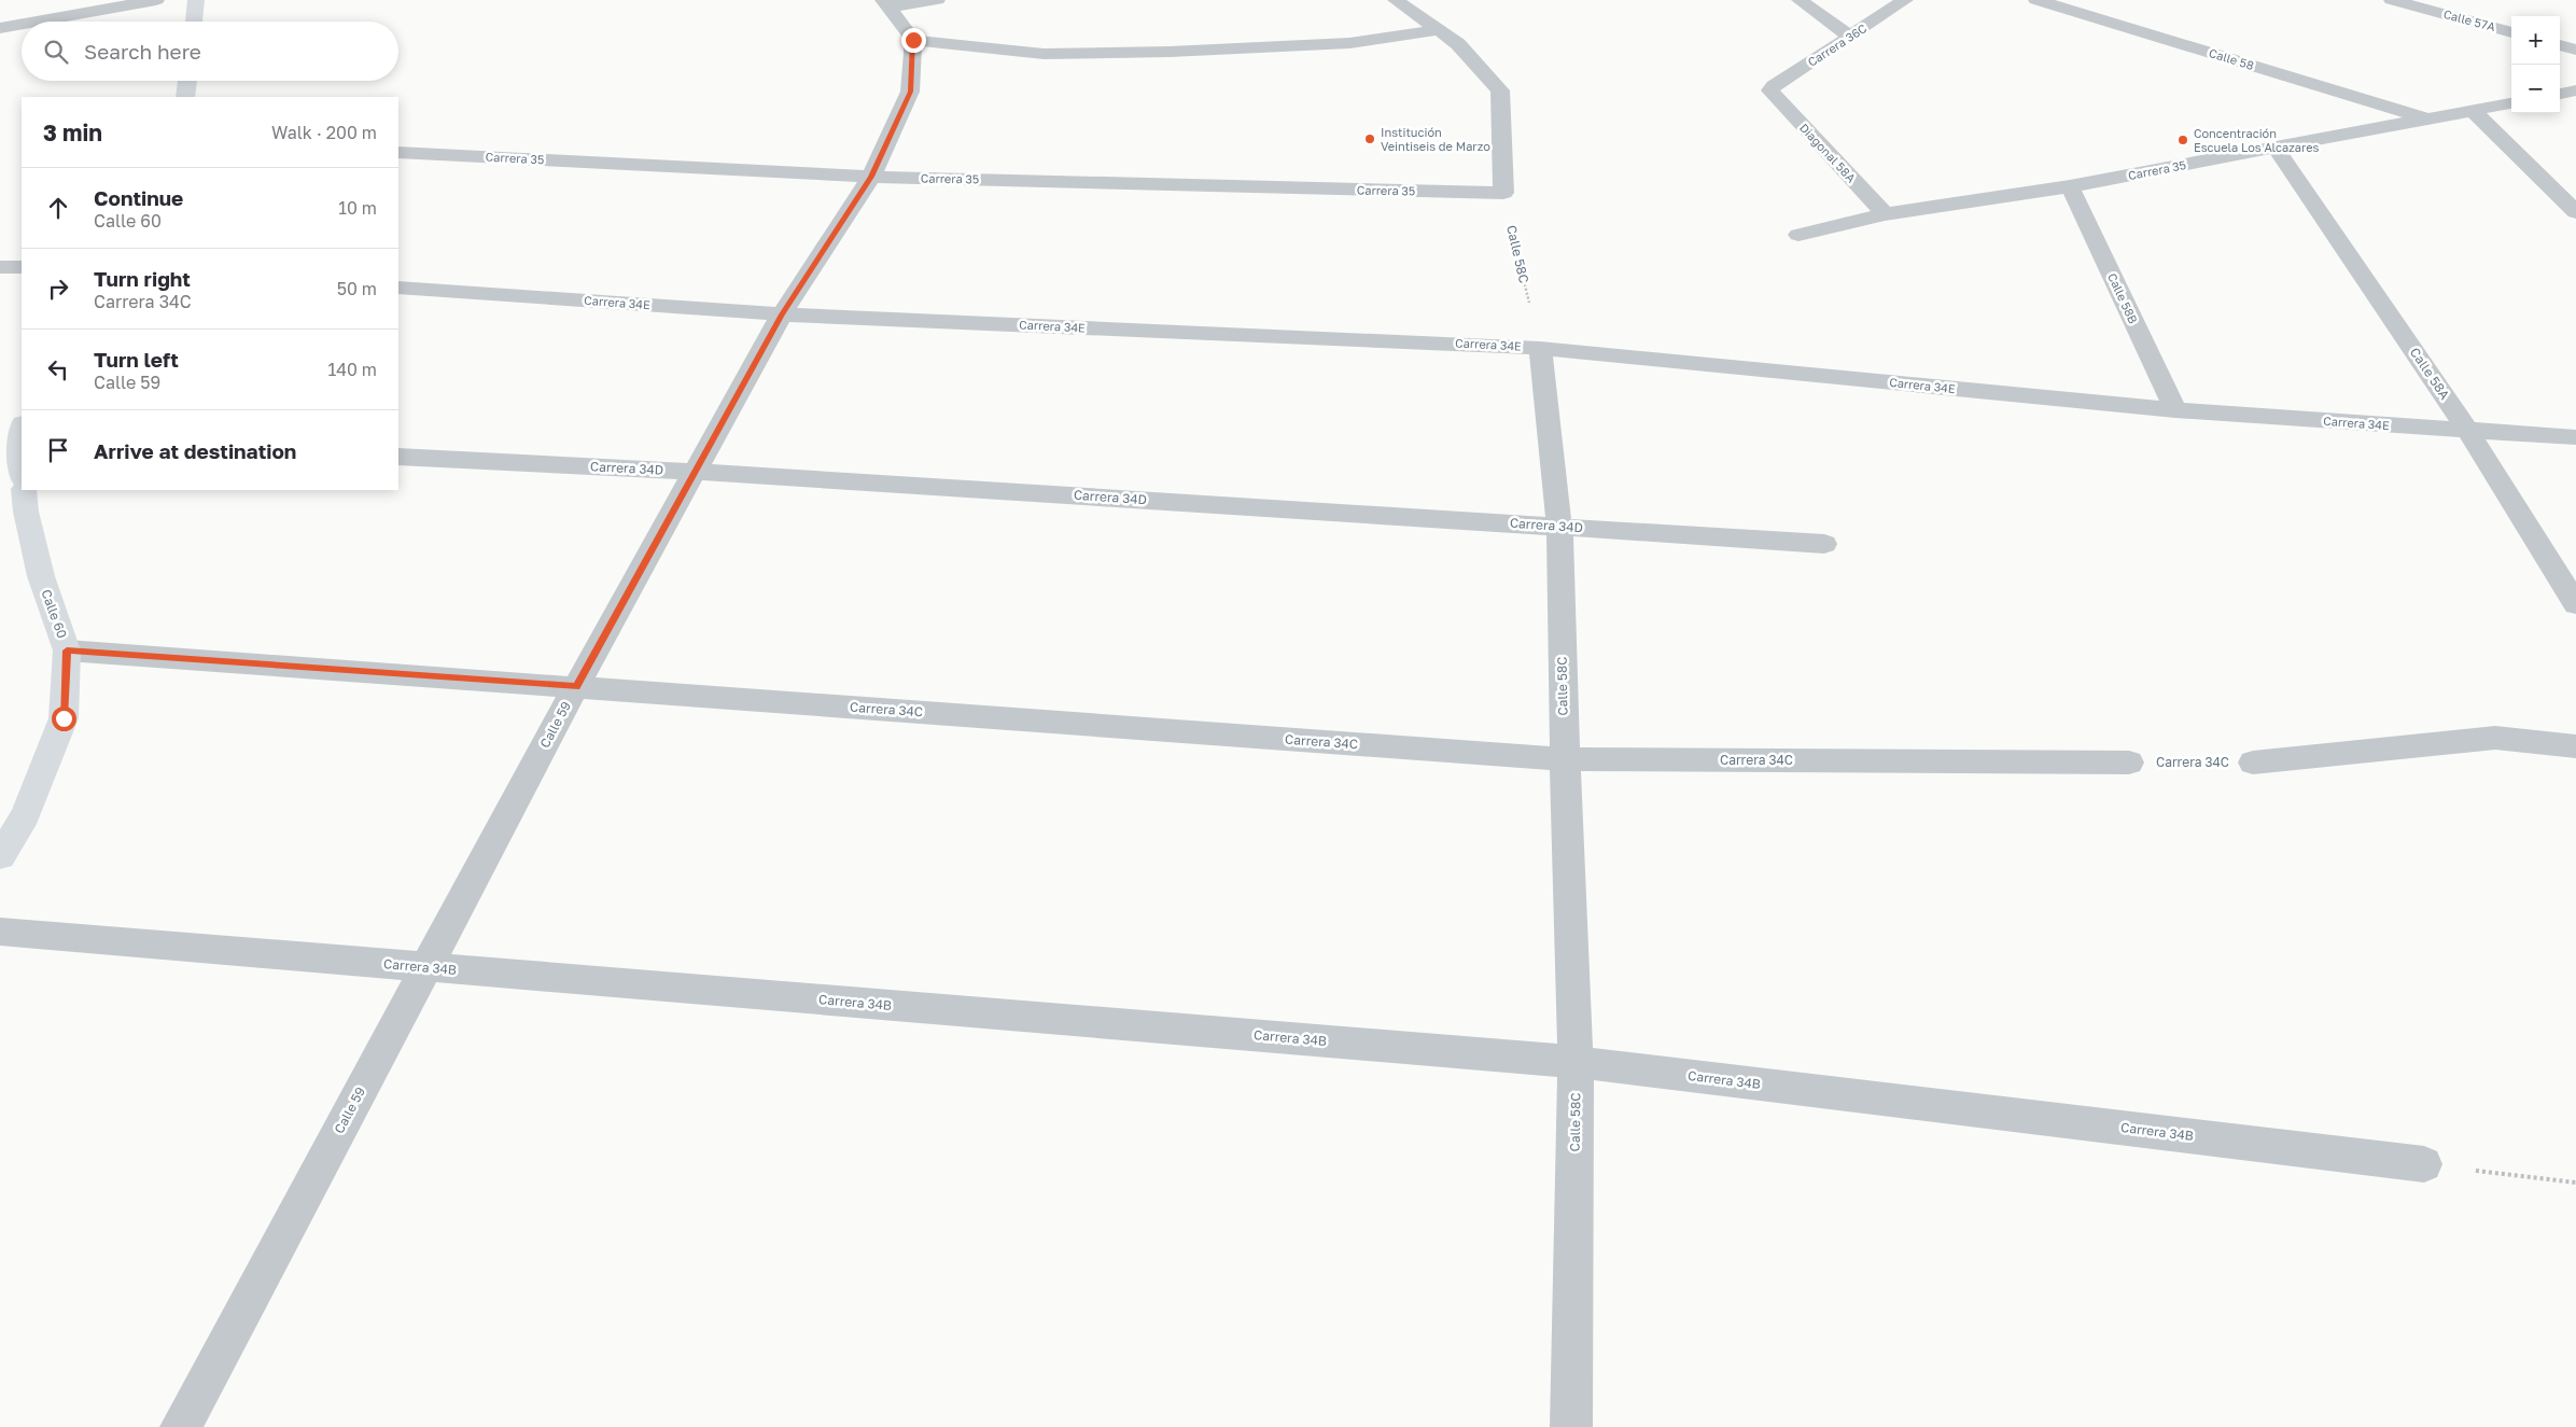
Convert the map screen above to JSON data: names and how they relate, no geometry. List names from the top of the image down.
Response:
{
  "streets": {
    "street": [
      "Calle 57A",
      "Carrera 36C",
      "Calle 58",
      "Diagonal 58A",
      "Carrera 35",
      "Calle 58C",
      "Calle 58B",
      "Carrera 34E",
      "Calle 58A",
      "Carrera 34D",
      "Calle 60",
      "Carrera 34C",
      "Calle 59",
      "Carrera 34B"
    ]
  },
  "crossings": [
    ["Carrera 36C", "Diagonal 58A"],
    ["Calle 58", "Carrera 35"],
    ["Diagonal 58A", "Carrera 35"],
    ["Carrera 35", "Calle 58C"],
    ["Carrera 35", "Calle 58B"],
    ["Carrera 35", "Calle 58A"],
    ["Carrera 35", "Calle 59"],
    ["Calle 58C", "Carrera 34E"],
    ["Calle 58C", "Carrera 34D"],
    ["Calle 58C", "Carrera 34C"],
    ["Calle 58C", "Carrera 34B"],
    ["Calle 58B", "Carrera 34E"],
    ["Carrera 34E", "Calle 58A"],
    ["Carrera 34E", "Calle 59"],
    ["Carrera 34D", "Calle 59"],
    ["Calle 60", "Carrera 34C"],
    ["Carrera 34C", "Calle 59"],
    ["Calle 59", "Carrera 34B"]
  ],
  "places": ["Institución Veintiseis de Marzo", "Concentración Escuela Los Alcazares"],
  "page": {
    "map_buttons": ["+", "−"],
    "search": "Search here",
    "heading": ["3 min", "Walk · 200 m"],
    "list": [
      ["Continue", "Calle 60", "10 m"],
      ["Turn right", "Carrera 34C", "50 m"],
      ["Turn left", "Calle 59", "140 m"],
      "Arrive at destination"
    ]
  }
}
